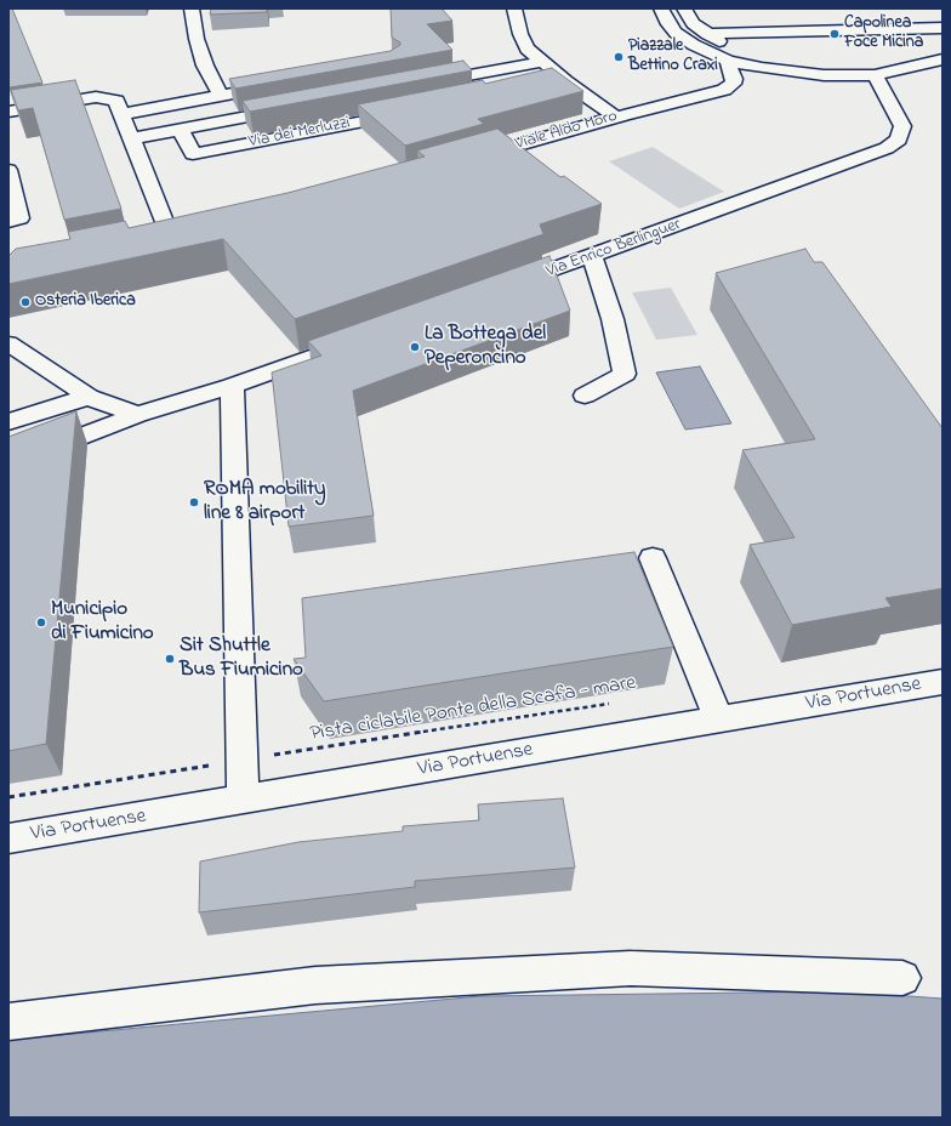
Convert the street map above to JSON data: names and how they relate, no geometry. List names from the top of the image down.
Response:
{
  "streets": {
    "street": [
      "Viale Aldo Moro",
      "Via dei Merluzzi",
      "Via Enrico Berlinguer",
      "Via Portuense"
    ],
    "path": ["Pista ciclabile Ponte della Scafa - mare"]
  },
  "places": [
    "Capolinea Foce Micina",
    "Piazzale Bettino Craxi",
    "Osteria Iberica",
    "La Bottega del Peperoncino",
    "ROMA mobility line 8 airport",
    "Municipio di Fiumicino",
    "Sit Shuttle Bus Fiumicino"
  ]
}
